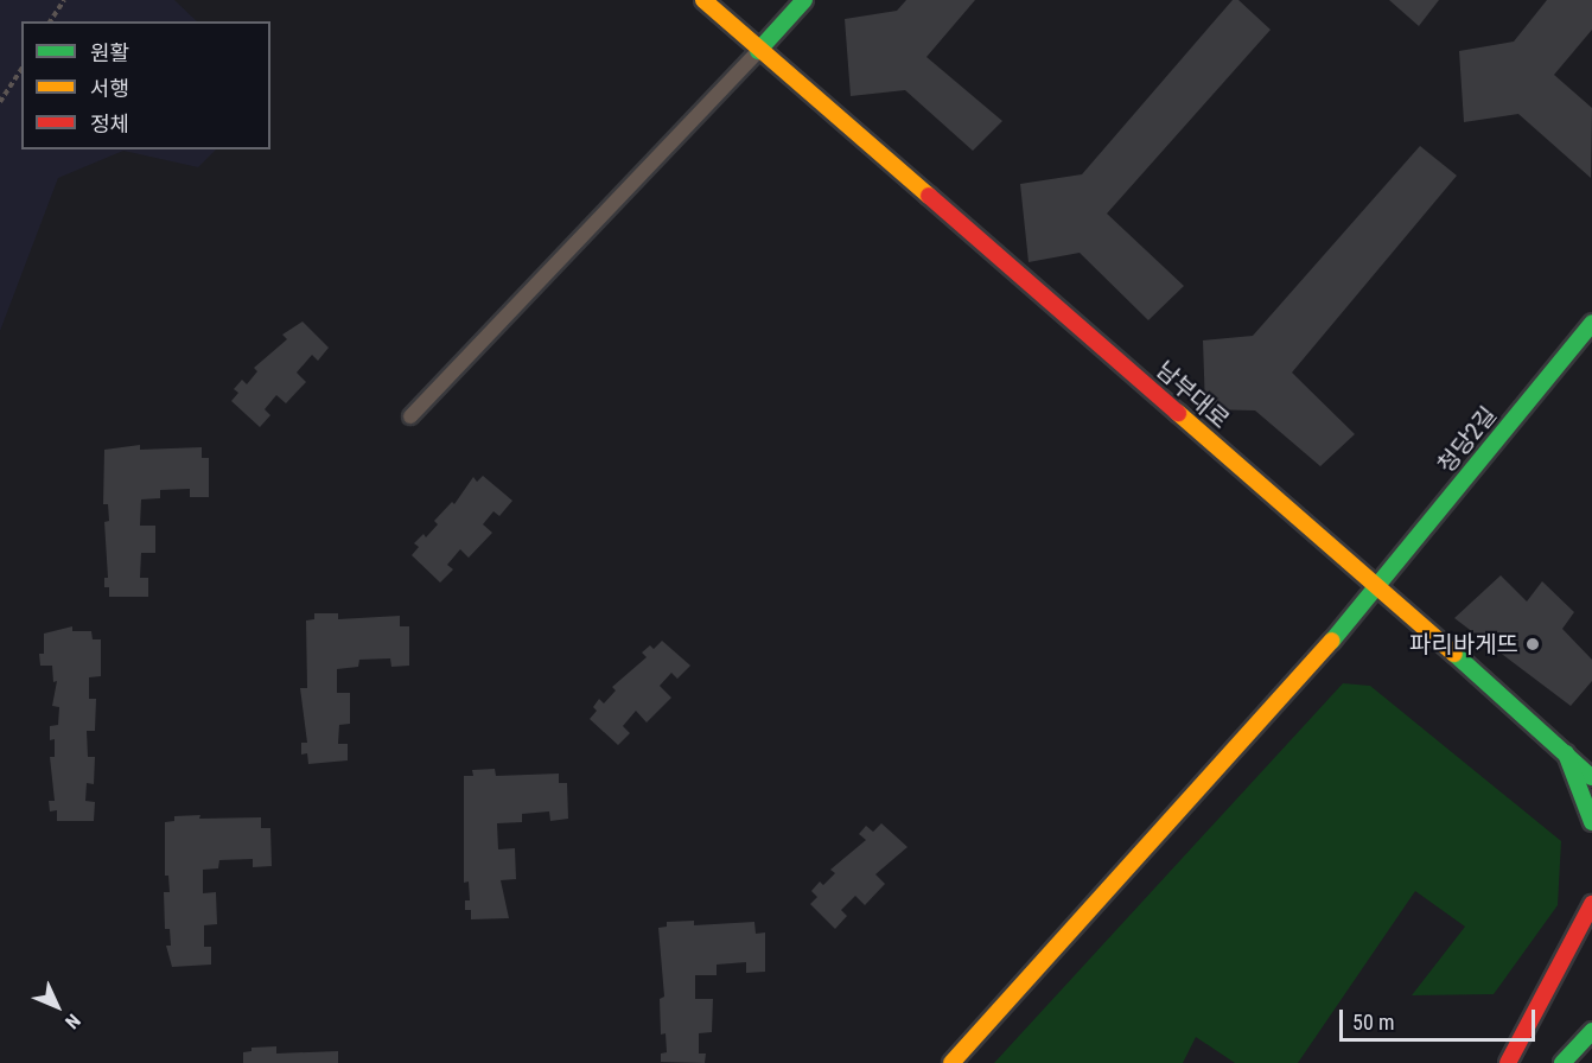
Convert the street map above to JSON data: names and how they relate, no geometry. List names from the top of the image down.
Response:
{
  "streets": {
    "main road": ["남부대로", "청당2길"]
  },
  "crossings": [
    ["남부대로", "청당2길"]
  ],
  "places": ["파리바게뜨"],
  "legend": ["원활", "서행", "정체"],
  "scale_bar": "50 m",
  "north": "bottom right"
}
